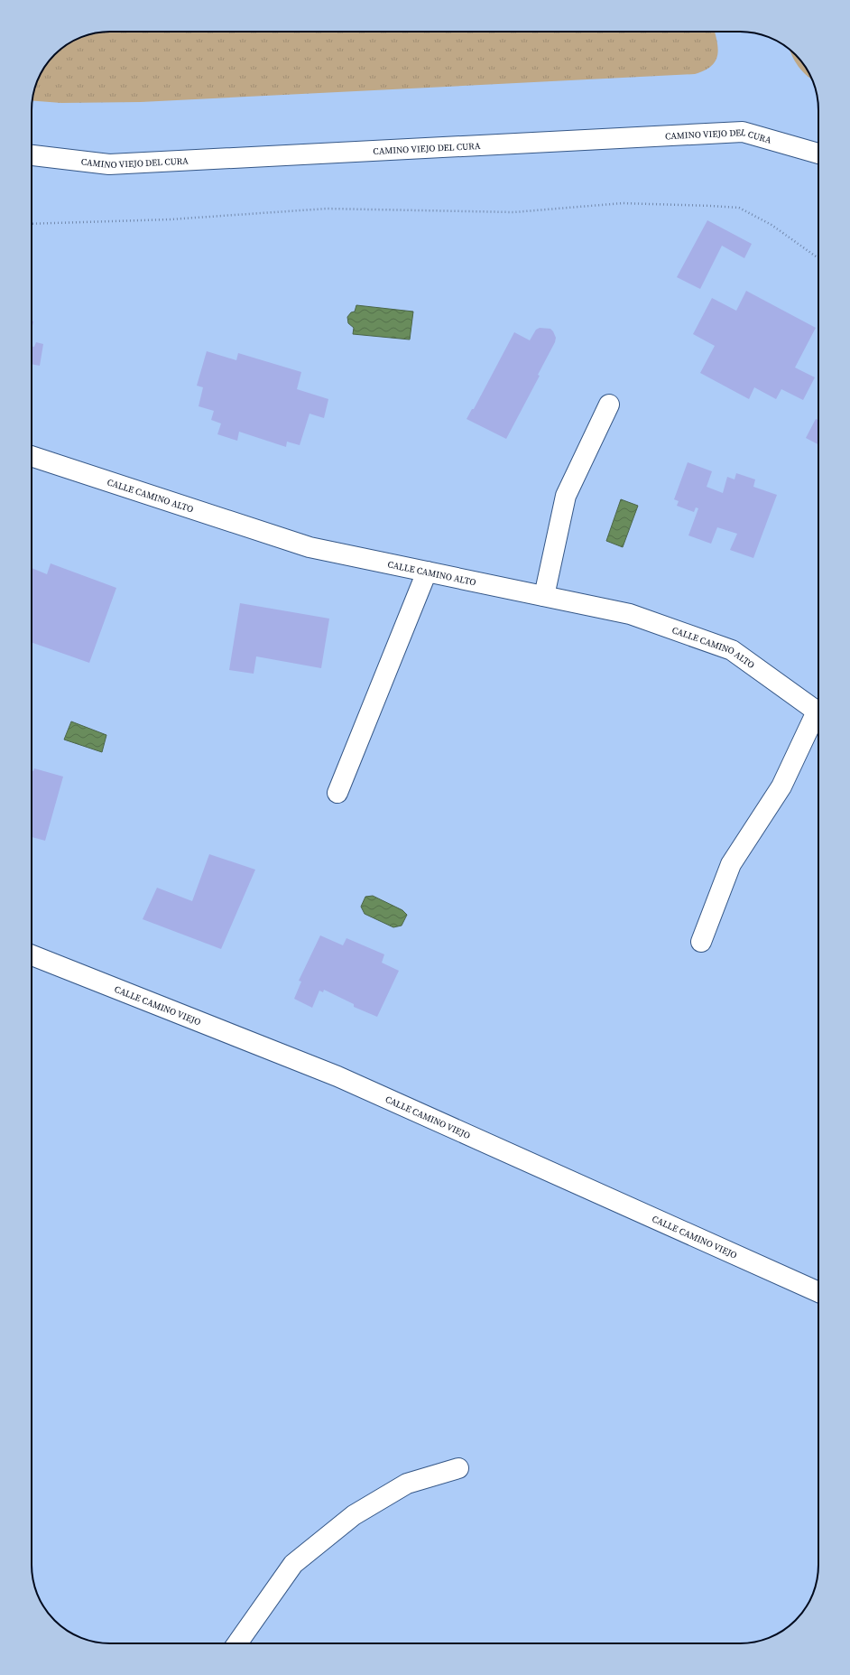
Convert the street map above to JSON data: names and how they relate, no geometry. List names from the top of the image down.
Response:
{
  "streets": {
    "street": ["CAMINO VIEJO DEL CURA", "CALLE CAMINO ALTO", "CALLE CAMINO VIEJO"]
  }
}
